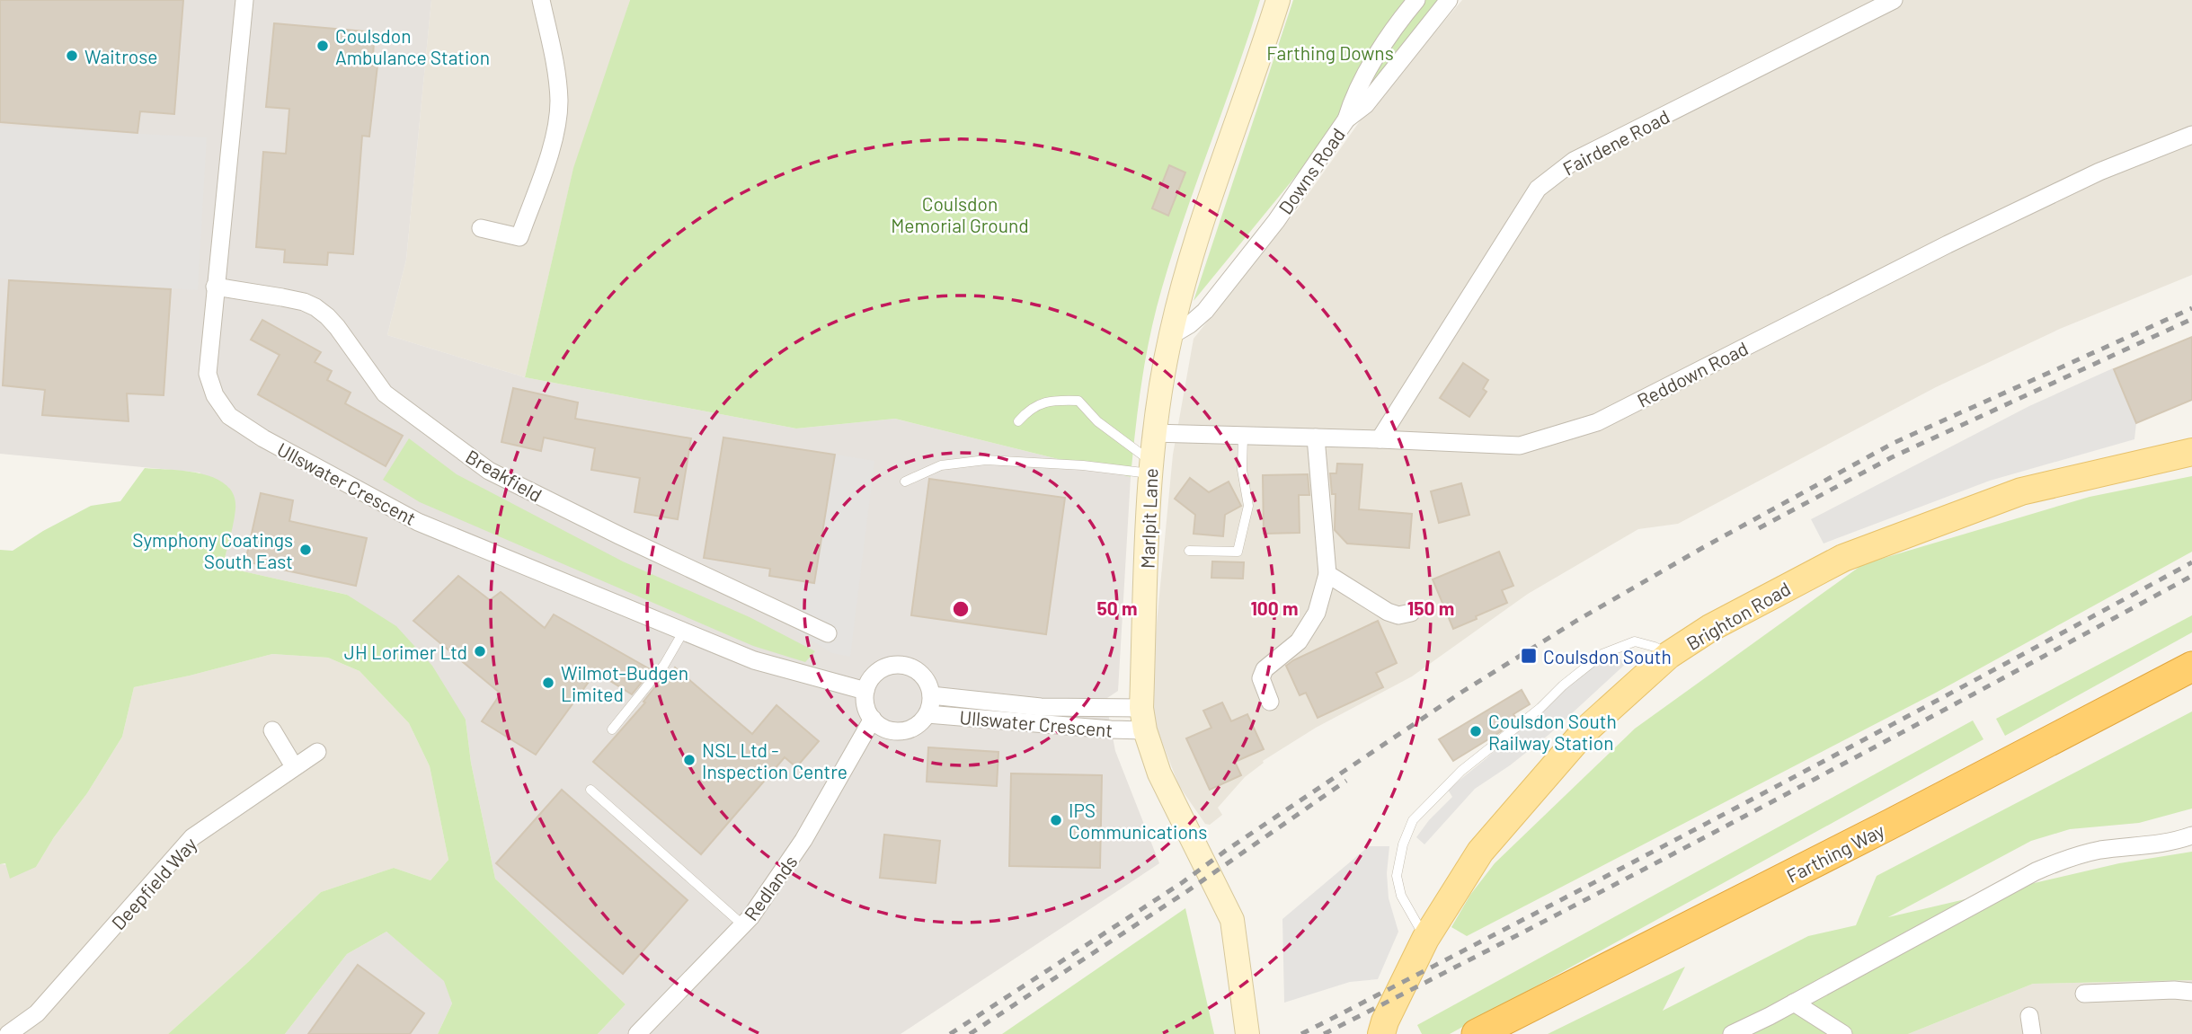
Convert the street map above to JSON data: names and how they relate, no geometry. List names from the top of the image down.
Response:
{
  "streets": {
    "highway": ["Farthing Way"],
    "main road": ["Marlpit Lane", "Brighton Road"],
    "street": [
      "Fairdene Road",
      "Downs Road",
      "Reddown Road",
      "Breakfield",
      "Ullswater Crescent",
      "Deepfield Way",
      "Redlands"
    ]
  },
  "crossings": [
    ["Fairdene Road", "Reddown Road"],
    ["Downs Road", "Marlpit Lane"],
    ["Reddown Road", "Marlpit Lane"],
    ["Breakfield", "Ullswater Crescent"],
    ["Ullswater Crescent", "Marlpit Lane"],
    ["Ullswater Crescent", "Redlands"]
  ],
  "parks": ["Farthing Downs", "Coulsdon Memorial Ground"],
  "places": {
    "other": [
      "Coulsdon Ambulance Station",
      "Waitrose",
      "Symphony Coatings South East",
      "JH Lorimer Ltd",
      "Wilmot-Budgen Limited",
      "Coulsdon South Railway Station",
      "NSL Ltd - Inspection Centre",
      "IPS Communications"
    ],
    "transit": ["Coulsdon South"]
  },
  "rings": ["50 m", "100 m", "150 m"]
}
